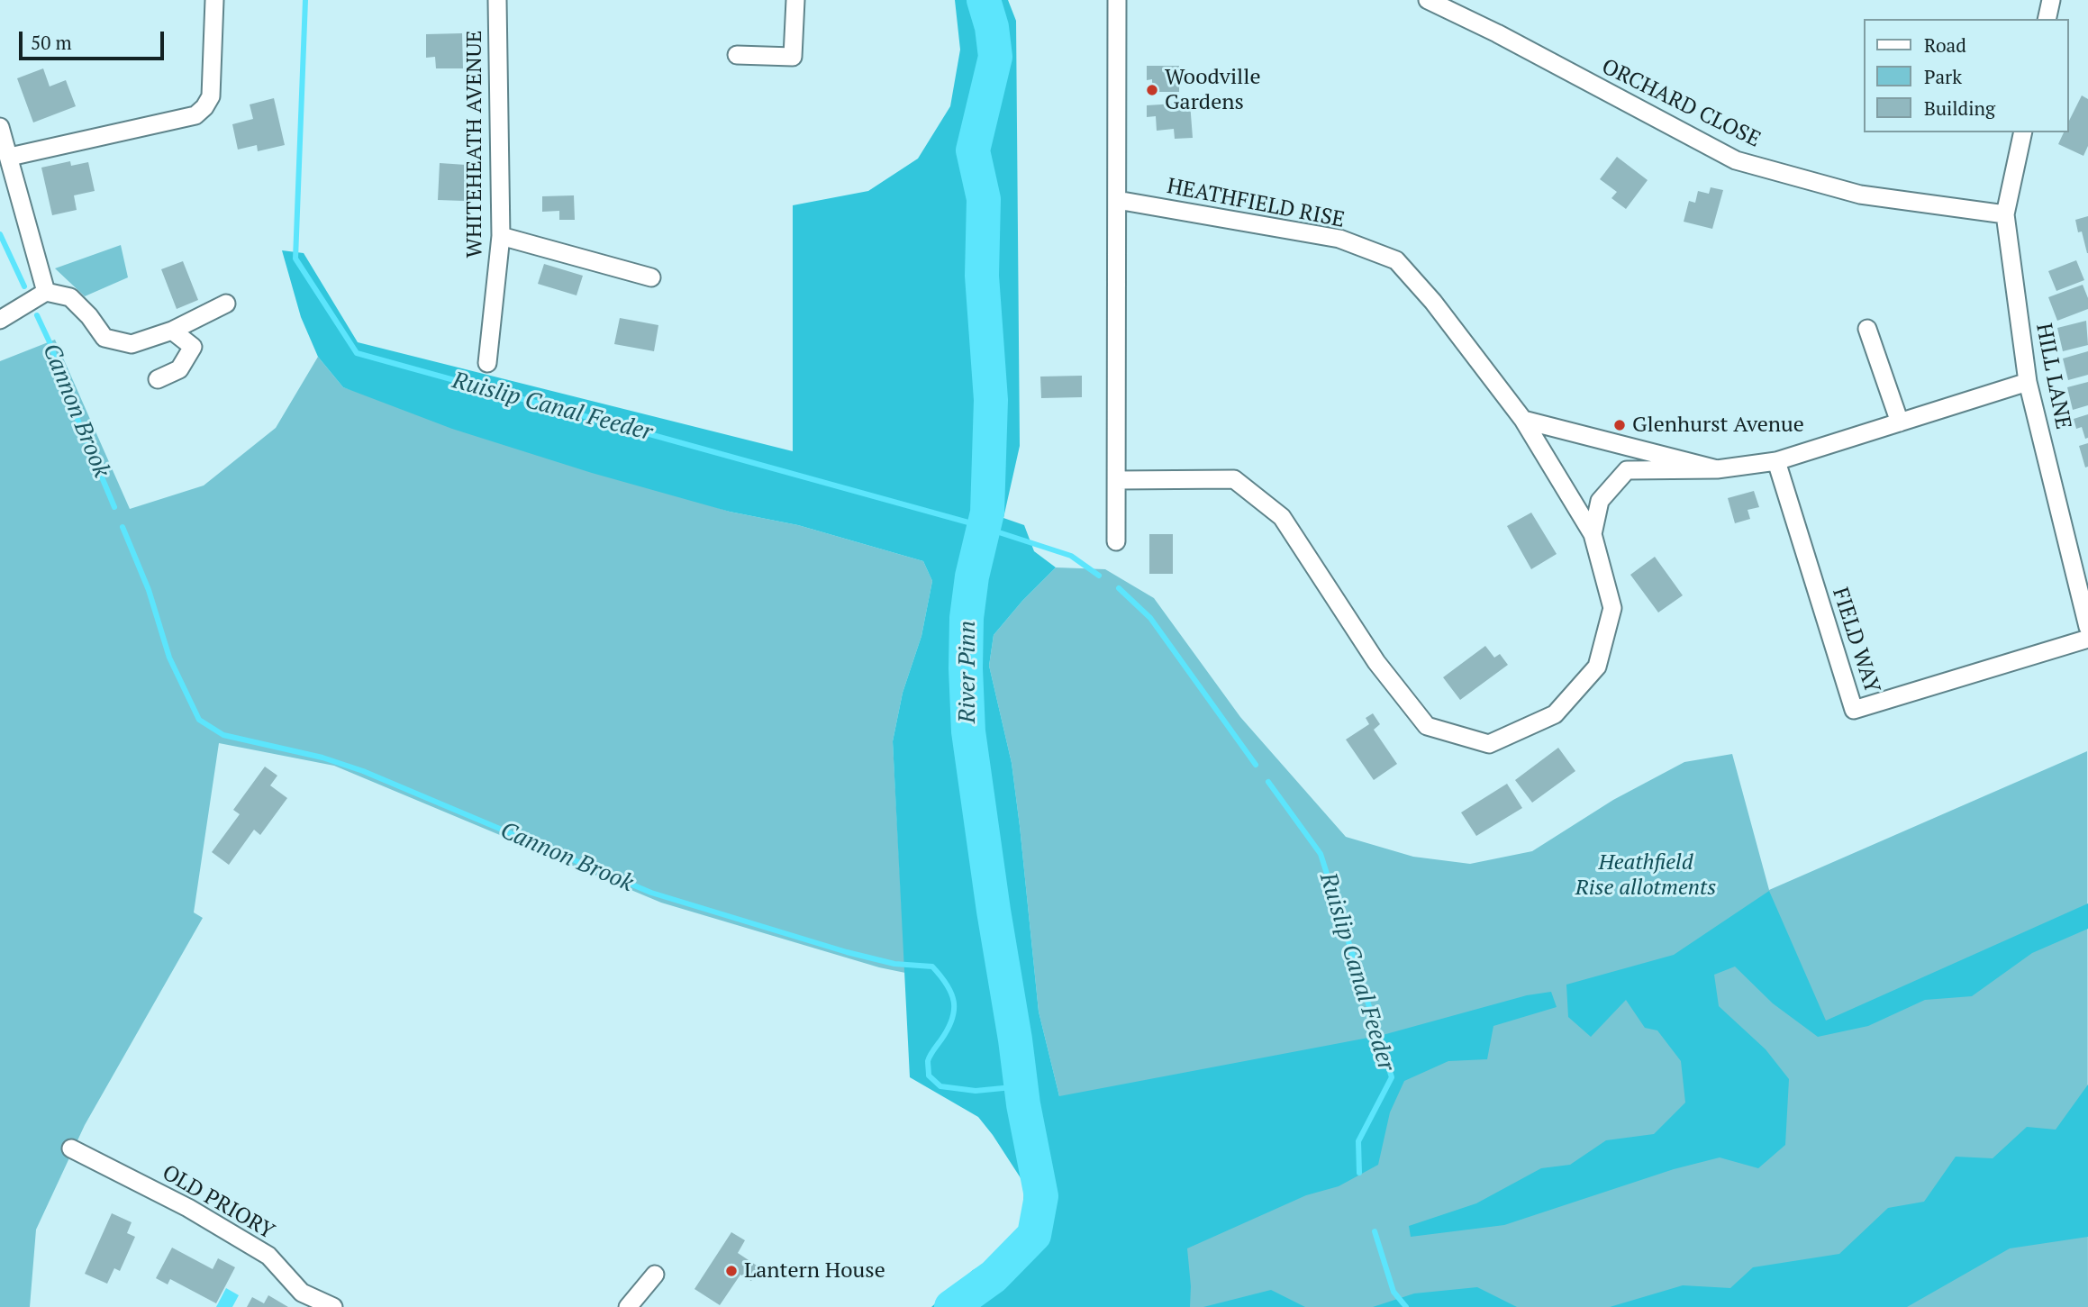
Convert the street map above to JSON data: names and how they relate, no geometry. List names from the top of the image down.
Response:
{
  "streets": {
    "street": [
      "ORCHARD CLOSE",
      "WHITEHEATH AVENUE",
      "HEATHFIELD RISE",
      "HILL LANE",
      "FIELD WAY",
      "OLD PRIORY"
    ]
  },
  "crossings": [
    ["ORCHARD CLOSE", "HILL LANE"]
  ],
  "water": ["Ruislip Canal Feeder", "Cannon Brook", "River Pinn"],
  "parks": ["Heathfield Rise allotments"],
  "places": ["Woodville Gardens", "Glenhurst Avenue", "Lantern House"],
  "legend": ["Road", "Park", "Building"],
  "scale_bar": "50 m"
}
